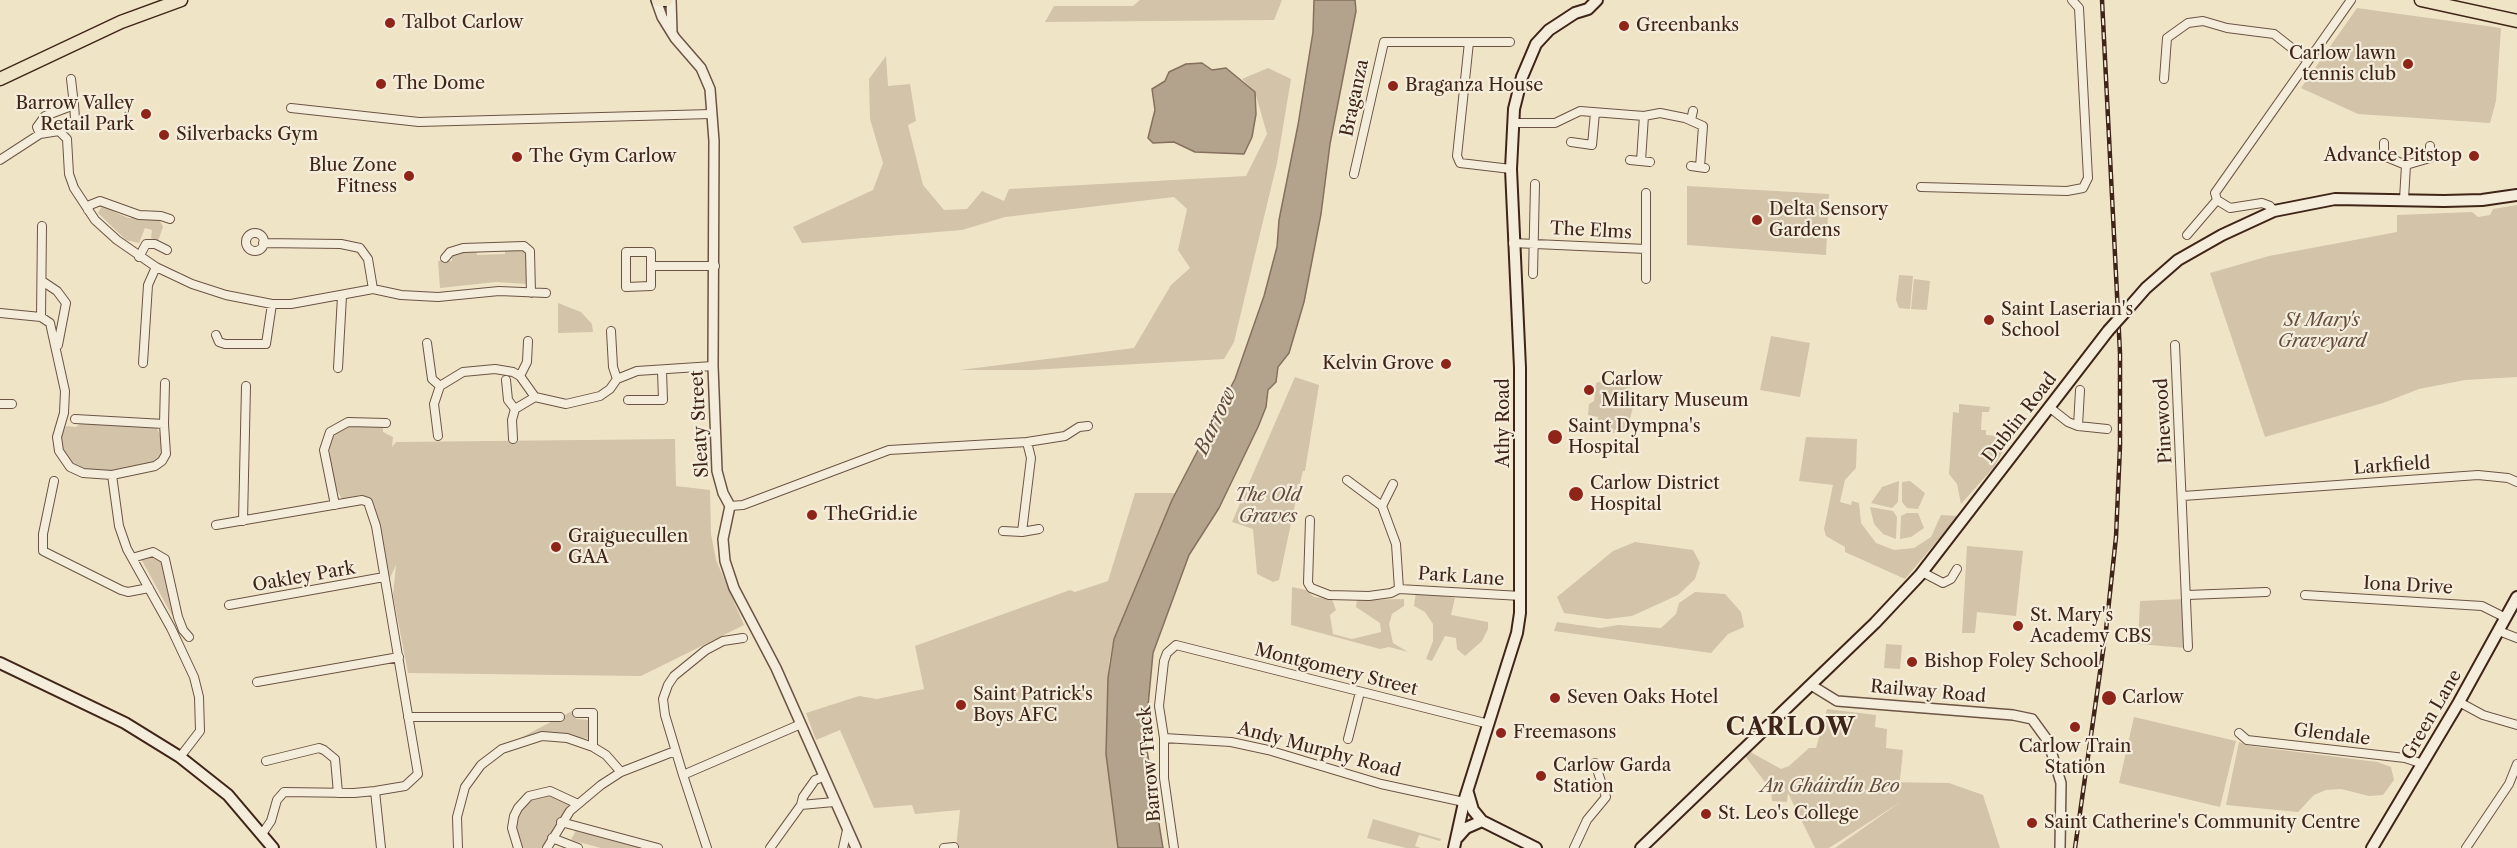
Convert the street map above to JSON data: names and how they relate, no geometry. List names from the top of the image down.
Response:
{
  "streets": {
    "main road": ["Dublin Road", "Athy Road", "Green Lane"],
    "street": [
      "Braganza",
      "The Elms",
      "Pinewood",
      "Sleaty Street",
      "Larkfield",
      "Oakley Park",
      "Park Lane",
      "Iona Drive",
      "Montgomery Street",
      "Railway Road",
      "Glendale",
      "Andy Murphy Road",
      "Barrow Track"
    ]
  },
  "crossings": [
    ["The Elms", "Athy Road"],
    ["Dublin Road", "Railway Road"],
    ["Pinewood", "Larkfield"],
    ["Athy Road", "Park Lane"],
    ["Athy Road", "Montgomery Street"],
    ["Athy Road", "Andy Murphy Road"],
    ["Iona Drive", "Green Lane"],
    ["Montgomery Street", "Barrow Track"],
    ["Green Lane", "Glendale"],
    ["Andy Murphy Road", "Barrow Track"]
  ],
  "districts": ["CARLOW"],
  "water": ["Barrow"],
  "parks": ["St Mary's Graveyard", "The Old Graves", "An Gháirdín Beo"],
  "places": [
    "Talbot Carlow",
    "Greenbanks",
    "Carlow lawn tennis club",
    "The Dome",
    "Braganza House",
    "Barrow Valley Retail Park",
    "Silverbacks Gym",
    "Advance Pitstop",
    "The Gym Carlow",
    "Blue Zone Fitness",
    "Delta Sensory Gardens",
    "Saint Laserian's School",
    "Kelvin Grove",
    "Carlow Military Museum",
    "Saint Dympna's Hospital",
    "Carlow District Hospital",
    "TheGrid.ie",
    "Graiguecullen GAA",
    "St. Mary's Academy CBS",
    "Bishop Foley School",
    "Seven Oaks Hotel",
    "Carlow",
    "Saint Patrick's Boys AFC",
    "Carlow Train Station",
    "Freemasons",
    "Carlow Garda Station",
    "St. Leo's College",
    "Saint Catherine's Community Centre"
  ]
}
